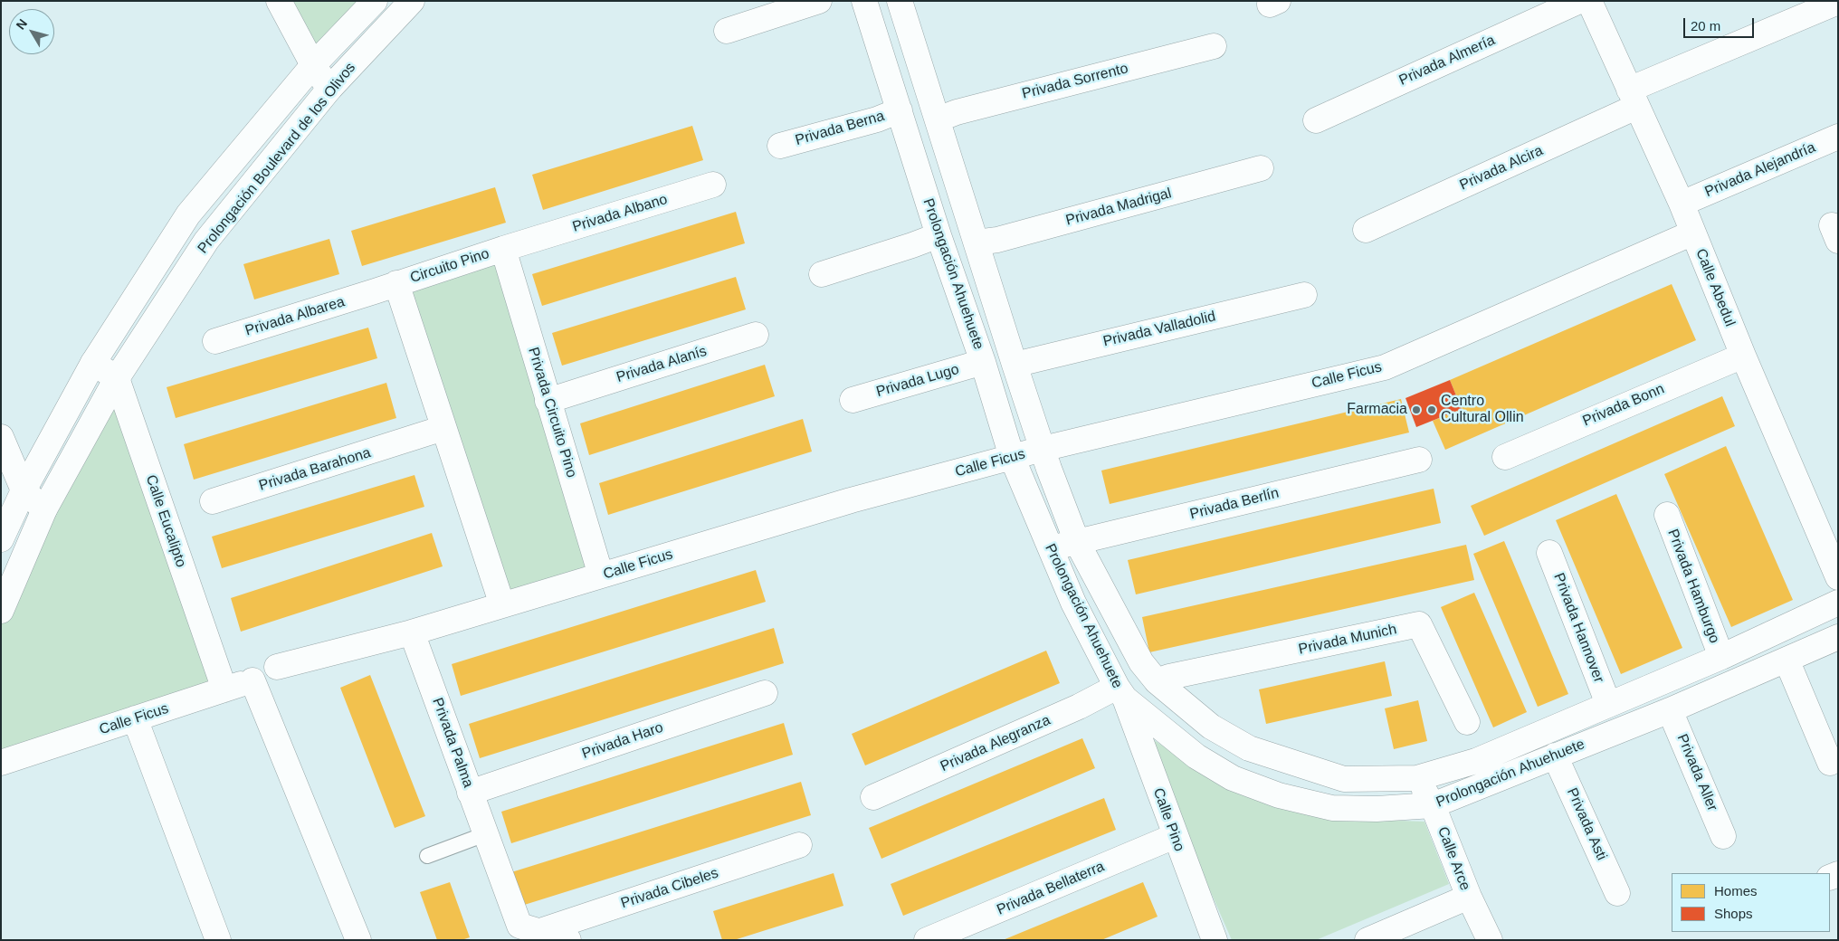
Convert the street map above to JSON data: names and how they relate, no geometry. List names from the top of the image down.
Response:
{
  "streets": {
    "street": [
      "Privada Almería",
      "Privada Sorrento",
      "Privada Berna",
      "Prolongación Boulevard de los Olivos",
      "Privada Alcira",
      "Privada Alejandría",
      "Privada Madrigal",
      "Privada Albano",
      "Circuito Pino",
      "Prolongación Ahuehuete",
      "Calle Abedul",
      "Privada Albarea",
      "Privada Valladolid",
      "Privada Alanís",
      "Calle Ficus",
      "Privada Lugo",
      "Privada Bonn",
      "Privada Circuito Pino",
      "Privada Barahona",
      "Privada Berlín",
      "Calle Eucalipto",
      "Privada Hamburgo",
      "Privada Hannover",
      "Privada Munich",
      "Privada Haro",
      "Privada Palma",
      "Privada Alegranza",
      "Privada Aller",
      "Calle Pino",
      "Privada Asti",
      "Calle Arce",
      "Privada Cibeles",
      "Privada Bellaterra"
    ]
  },
  "crossings": [
    ["Privada Sorrento", "Prolongación Ahuehuete"],
    ["Privada Berna", "Prolongación Ahuehuete"],
    ["Prolongación Boulevard de los Olivos", "Calle Eucalipto"],
    ["Privada Alcira", "Calle Abedul"],
    ["Privada Alejandría", "Calle Abedul"],
    ["Privada Madrigal", "Prolongación Ahuehuete"],
    ["Privada Albano", "Circuito Pino"],
    ["Privada Albano", "Privada Circuito Pino"],
    ["Circuito Pino", "Privada Albarea"],
    ["Circuito Pino", "Privada Circuito Pino"],
    ["Prolongación Ahuehuete", "Privada Valladolid"],
    ["Prolongación Ahuehuete", "Calle Ficus"],
    ["Prolongación Ahuehuete", "Privada Lugo"],
    ["Prolongación Ahuehuete", "Privada Berlín"],
    ["Prolongación Ahuehuete", "Privada Hamburgo"],
    ["Prolongación Ahuehuete", "Privada Hannover"],
    ["Prolongación Ahuehuete", "Privada Munich"],
    ["Prolongación Ahuehuete", "Privada Alegranza"],
    ["Prolongación Ahuehuete", "Privada Aller"],
    ["Prolongación Ahuehuete", "Calle Pino"],
    ["Prolongación Ahuehuete", "Privada Asti"],
    ["Prolongación Ahuehuete", "Calle Arce"],
    ["Calle Abedul", "Calle Ficus"],
    ["Calle Abedul", "Privada Bonn"],
    ["Privada Alanís", "Privada Circuito Pino"],
    ["Calle Ficus", "Privada Circuito Pino"],
    ["Calle Ficus", "Calle Eucalipto"],
    ["Calle Ficus", "Privada Palma"],
    ["Privada Haro", "Privada Palma"],
    ["Privada Alegranza", "Calle Pino"],
    ["Calle Pino", "Privada Bellaterra"]
  ],
  "places": ["Farmacia", "Centro Cultural Ollin"],
  "legend": ["Homes", "Shops"],
  "scale_bar": "20 m",
  "north": "top left"
}
